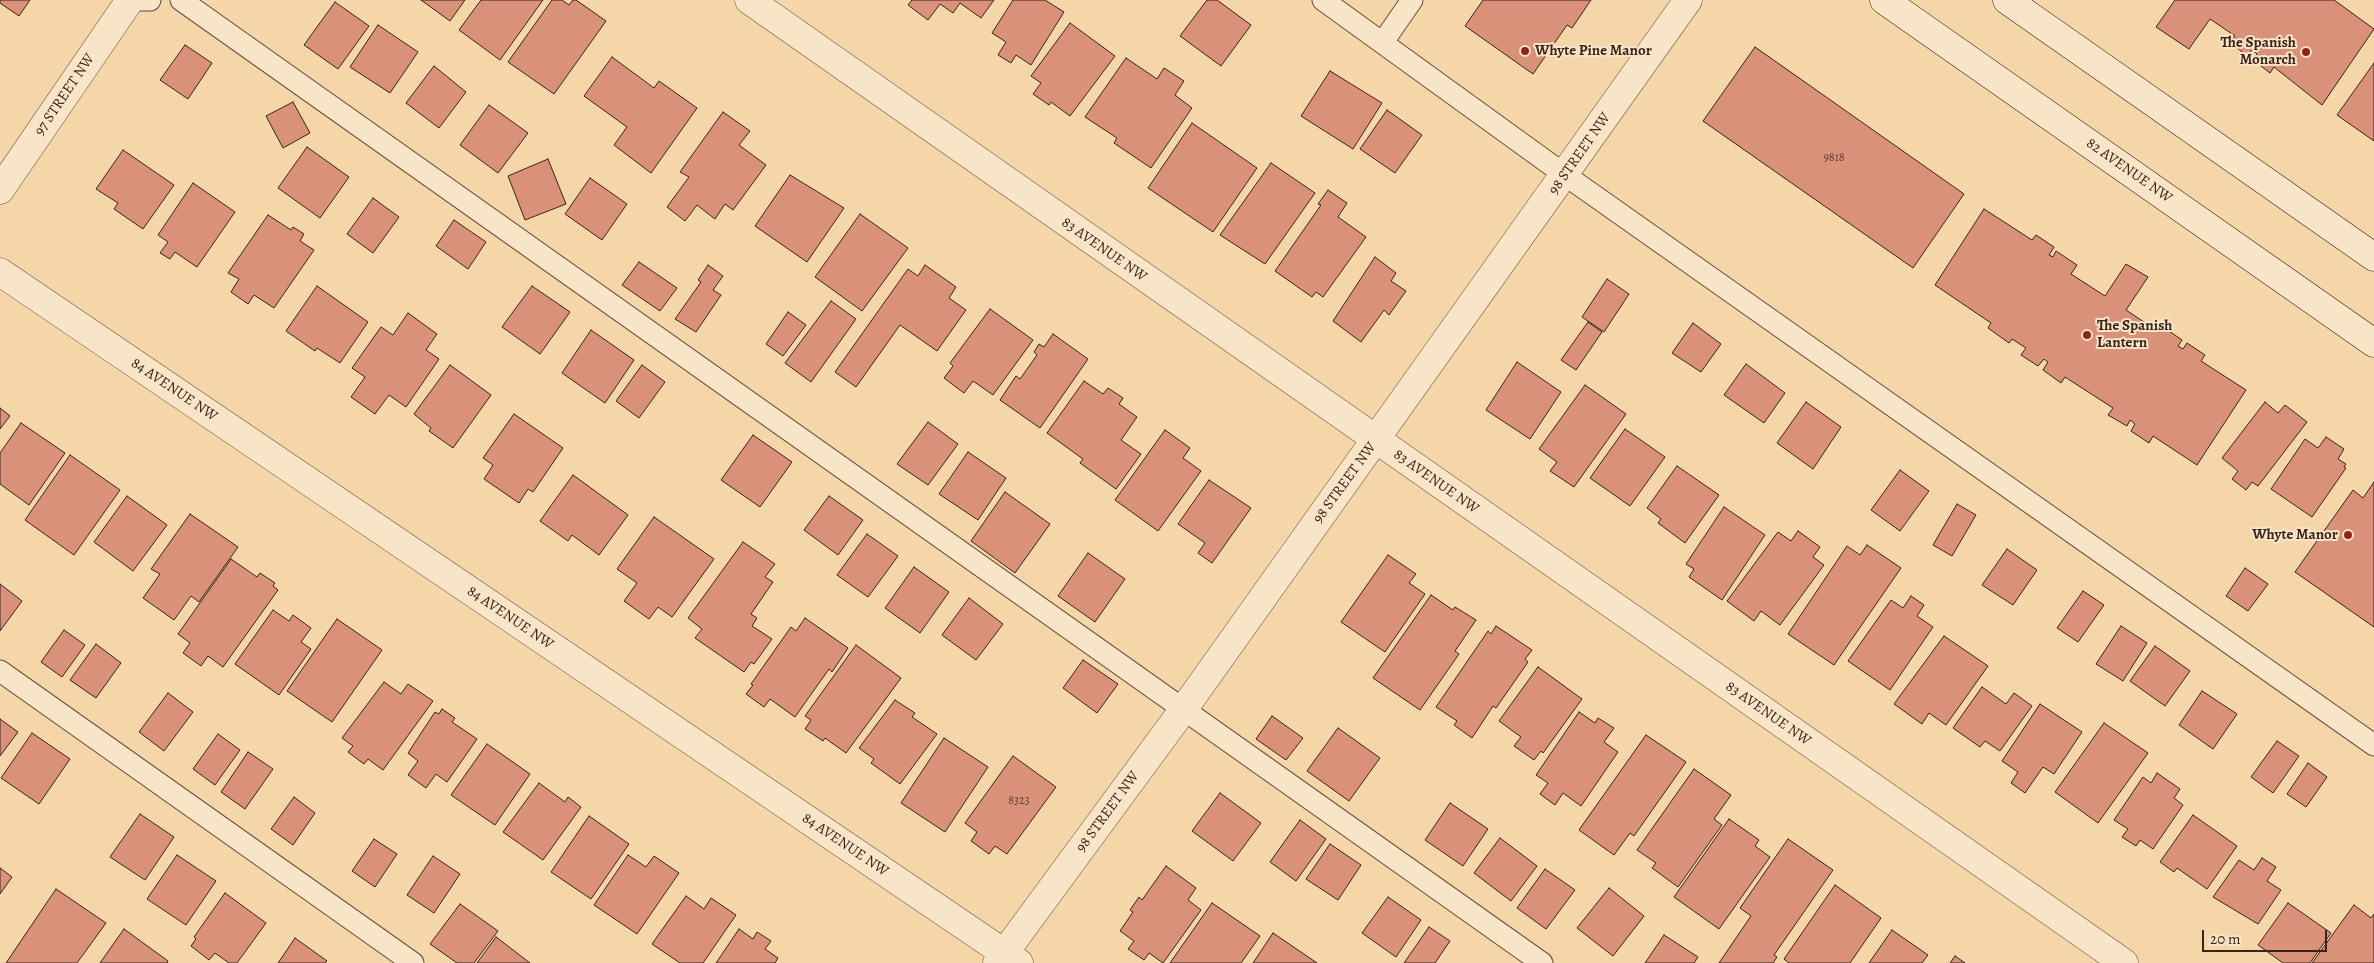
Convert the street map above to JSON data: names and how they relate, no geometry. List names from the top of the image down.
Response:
{
  "streets": {
    "street": [
      "97 STREET NW",
      "98 STREET NW",
      "82 AVENUE NW",
      "83 AVENUE NW",
      "84 AVENUE NW"
    ]
  },
  "crossings": [
    ["98 STREET NW", "83 AVENUE NW"],
    ["98 STREET NW", "84 AVENUE NW"]
  ],
  "places": [
    "Whyte Pine Manor",
    "The Spanish Monarch",
    "The Spanish Lantern",
    "Whyte Manor"
  ],
  "house_numbers": ["9818", "8323"],
  "scale_bar": "20 m"
}
